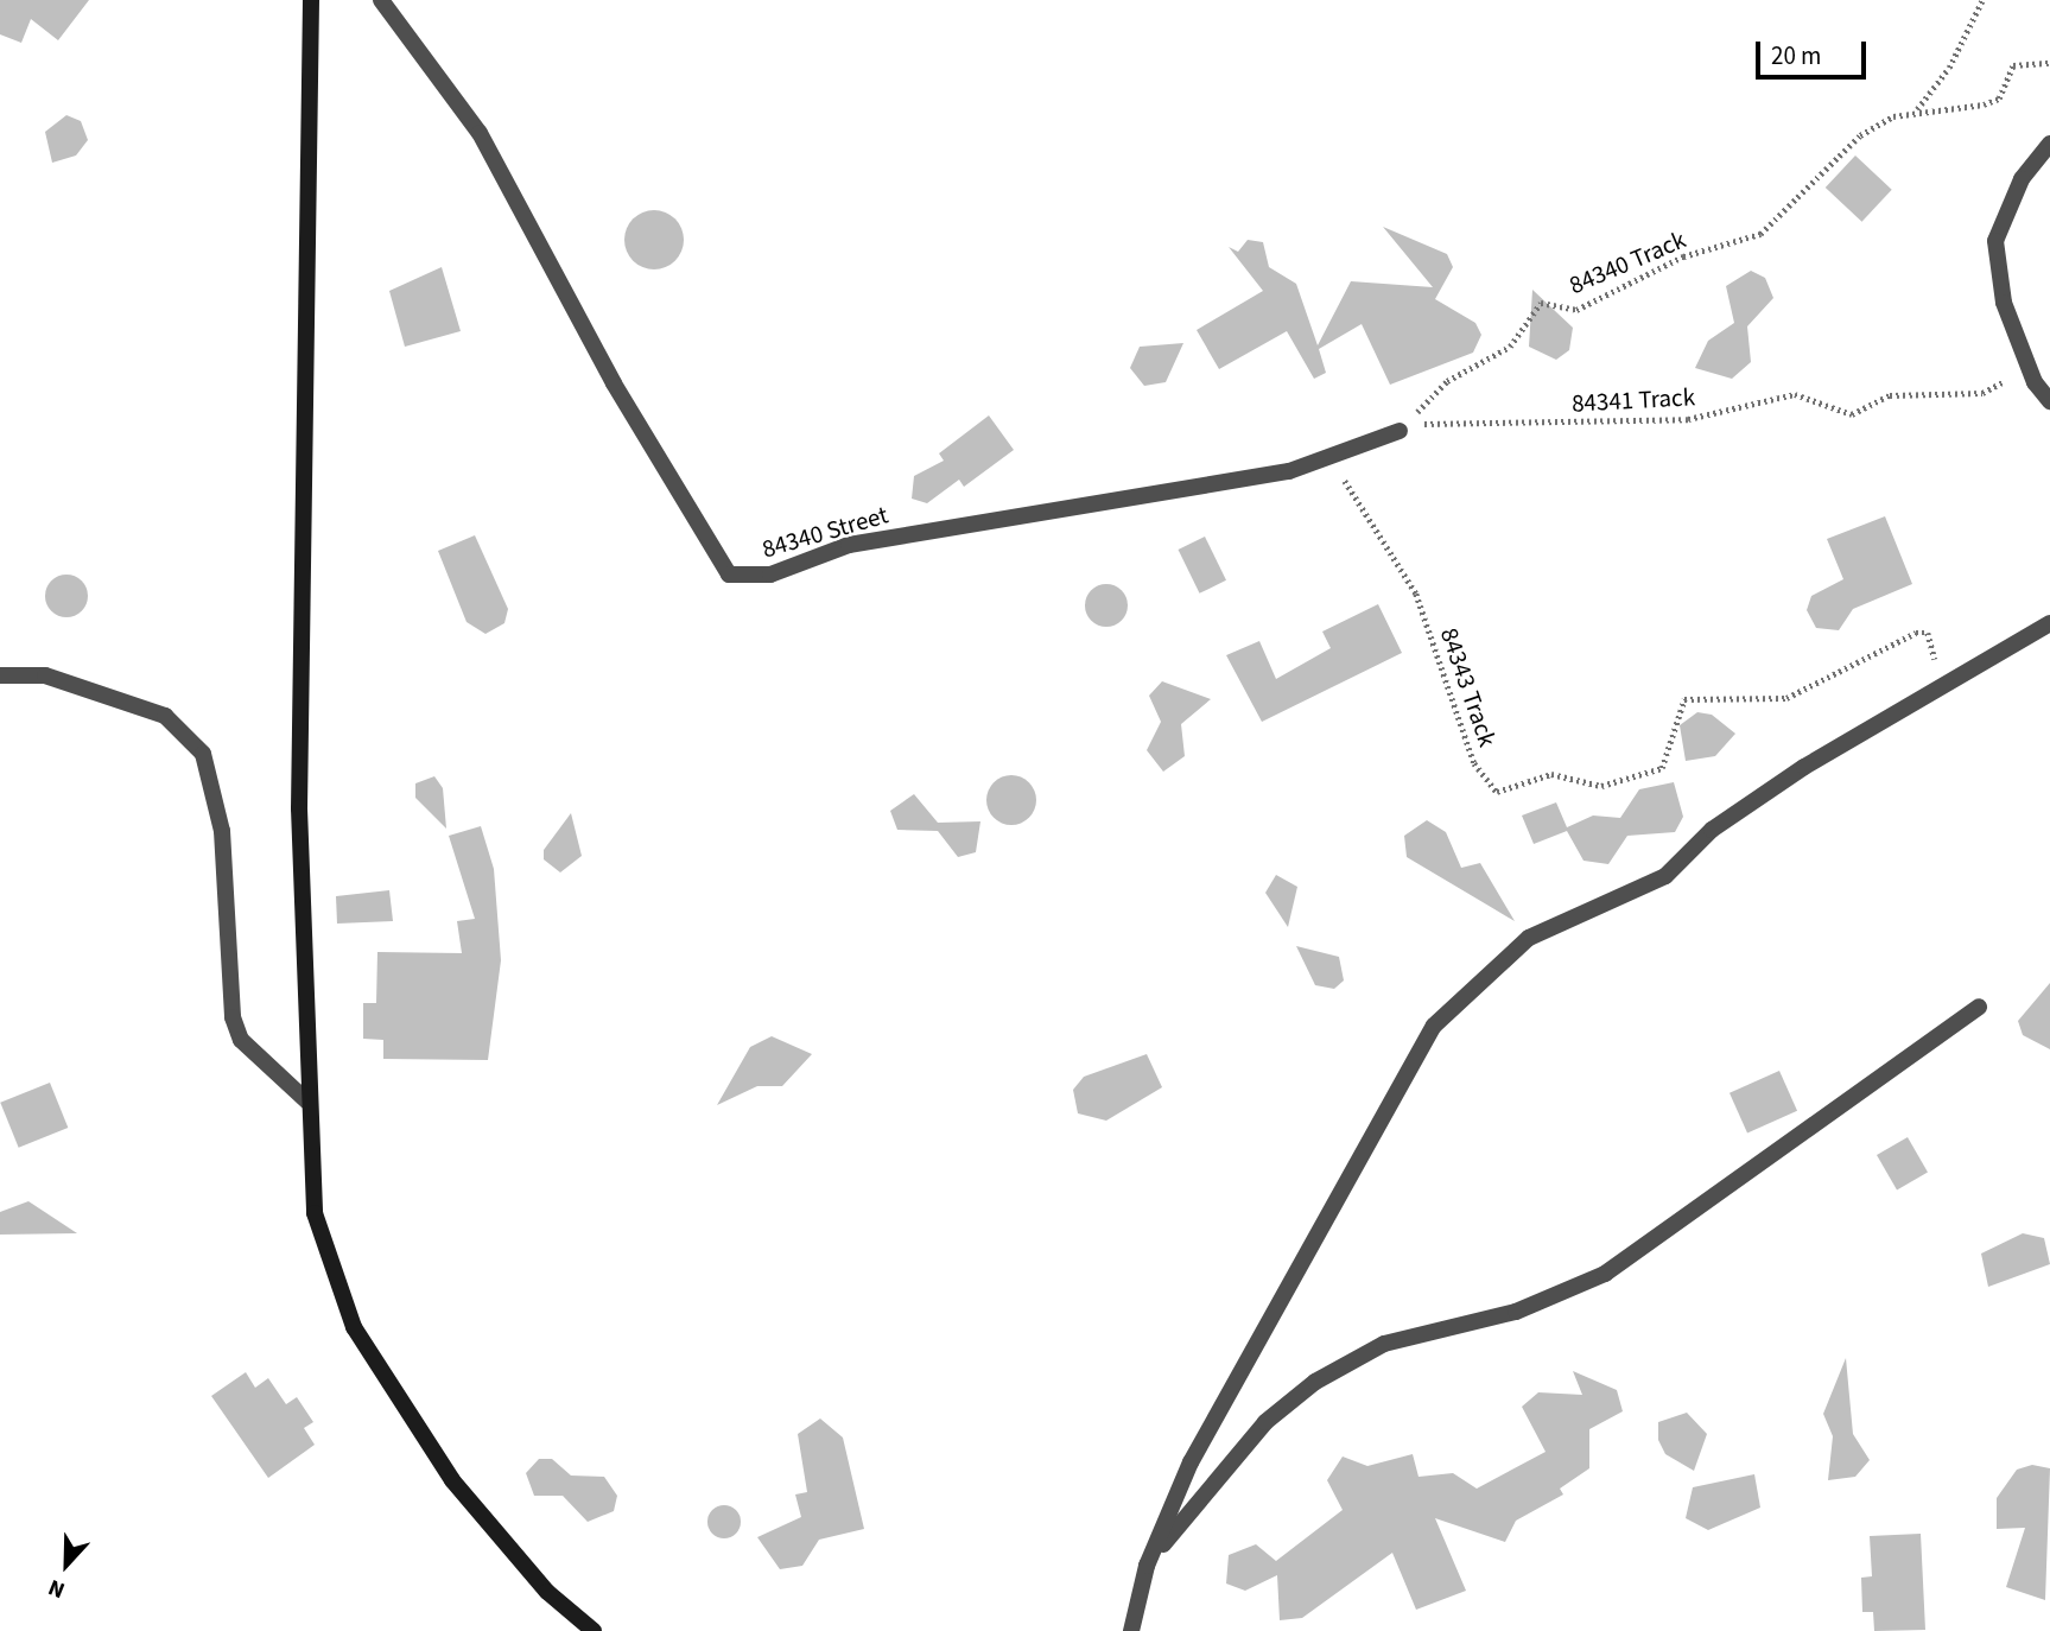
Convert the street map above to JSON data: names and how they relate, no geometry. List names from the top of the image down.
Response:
{
  "streets": {
    "street": ["84340 Street"],
    "path": ["84340 Track", "84341 Track", "84343 Track"]
  },
  "crossings": [
    ["84340 Track", "84341 Track"],
    ["84340 Track", "84340 Street"],
    ["84341 Track", "84340 Street"]
  ],
  "scale_bar": "20 m",
  "north": "bottom"
}
